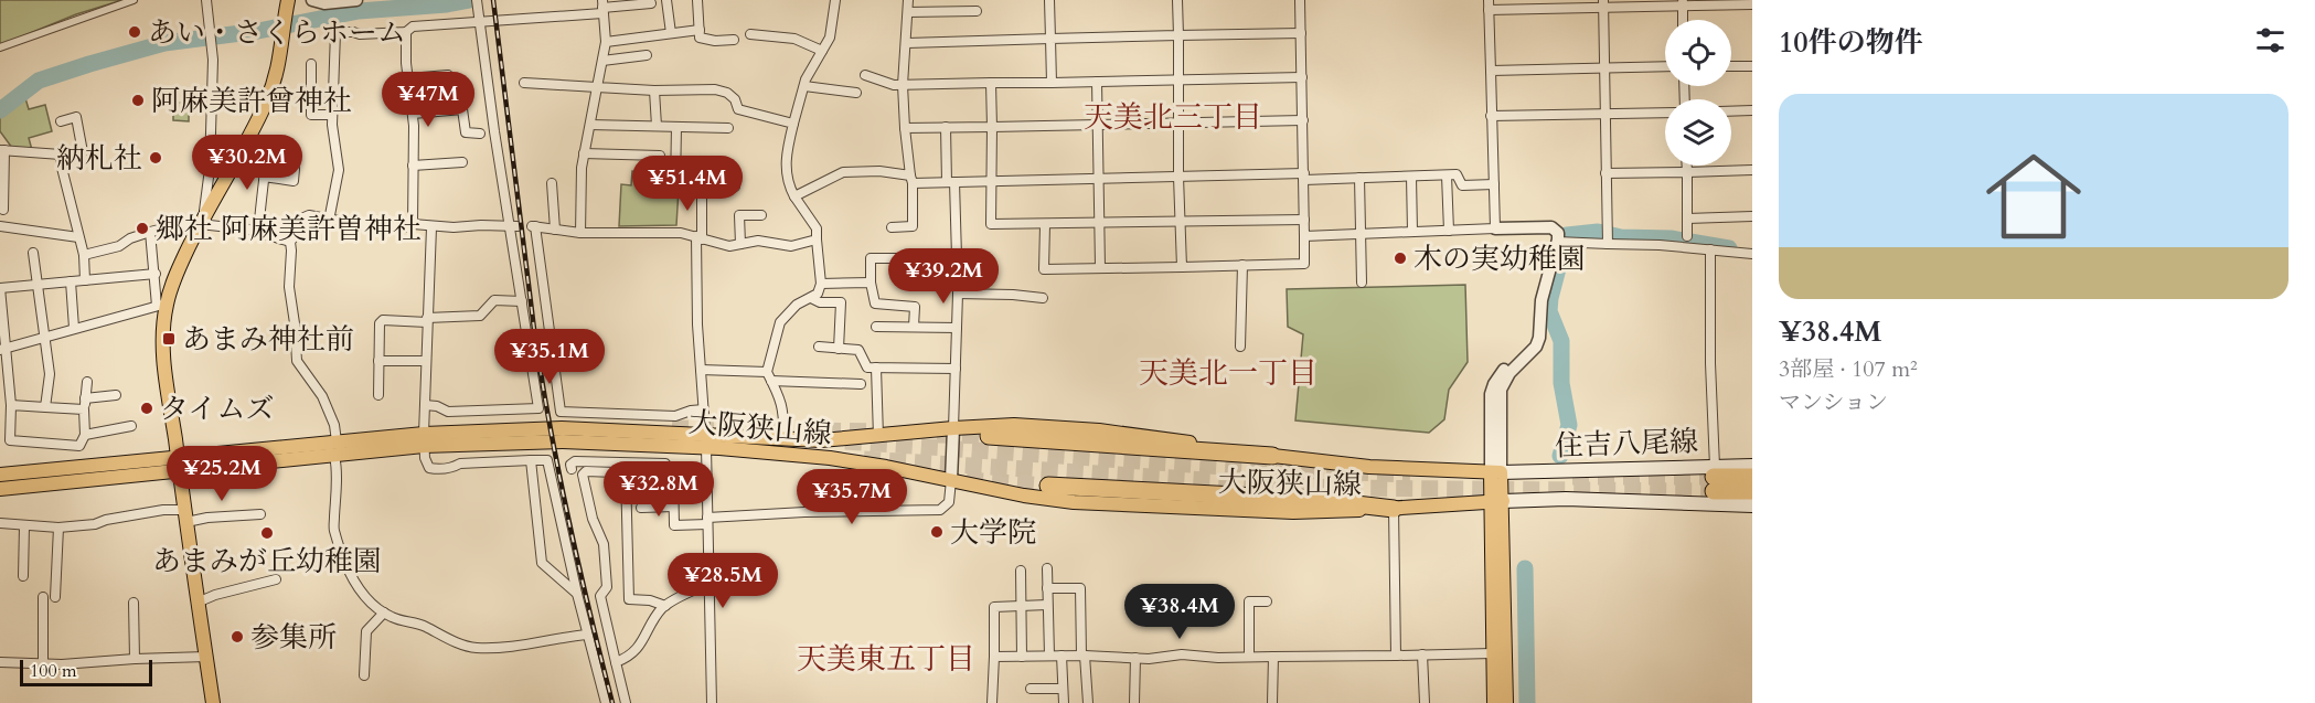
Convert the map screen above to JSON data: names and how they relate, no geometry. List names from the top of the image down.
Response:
{
  "streets": {
    "main road": ["大阪狭山線", "住吉八尾線"]
  },
  "crossings": [
    ["大阪狭山線", "住吉八尾線"]
  ],
  "districts": ["天美北三丁目", "天美北一丁目", "天美東五丁目"],
  "places": {
    "other": [
      "あい・さくらホーム",
      "阿麻美許曾神社",
      "納札社",
      "郷社 阿麻美許曽神社",
      "木の実幼稚園",
      "タイムズ",
      "大学院",
      "あまみが丘幼稚園",
      "参集所"
    ],
    "transit": ["あまみ神社前"]
  },
  "scale_bar": "100 m",
  "page": {
    "heading": "10件の物件",
    "price": [
      "¥47M",
      "¥30.2M",
      "¥51.4M",
      "¥39.2M",
      "¥35.1M",
      "¥25.2M",
      "¥32.8M",
      "¥35.7M",
      "¥28.5M",
      "¥38.4M"
    ],
    "list": [
      {
        "name": "¥38.4M",
        "note": "3部屋 · 107 m² · マンション"
      }
    ],
    "scale": "100 m"
  }
}
